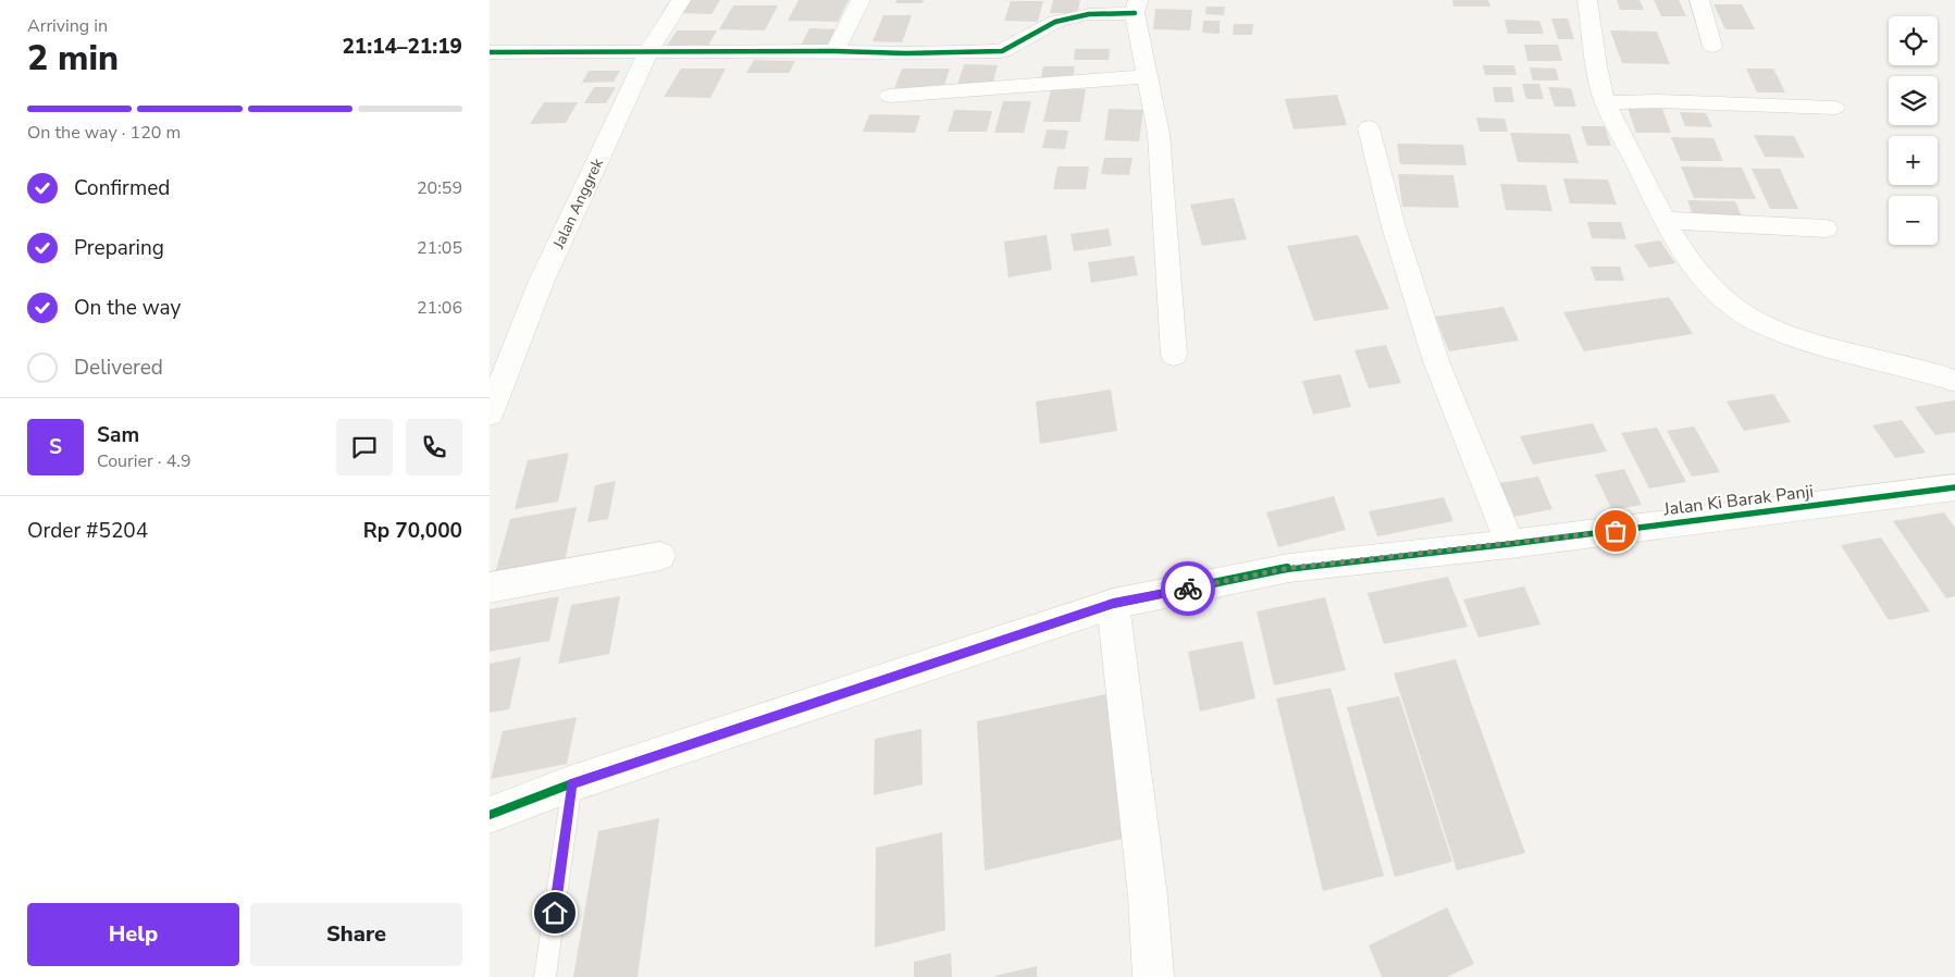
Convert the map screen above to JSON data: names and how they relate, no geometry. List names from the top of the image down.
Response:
{
  "streets": {
    "street": ["Jalan Anggrek", "Jalan Ki Barak Panji"]
  },
  "page": {
    "heading": ["2 min", "Arriving in", "21:14–21:19"],
    "panel": [
      "Sam",
      "Courier · 4.9",
      "Order #5204",
      "Rp 70,000"
    ],
    "map_buttons": ["+", "−"],
    "bar": "On the way · 120 m",
    "list": [
      ["Confirmed", "20:59"],
      ["Preparing", "21:05"],
      ["On the way", "21:06"],
      "Delivered"
    ],
    "round": "S",
    "buttons": ["Help", "Share"]
  }
}
